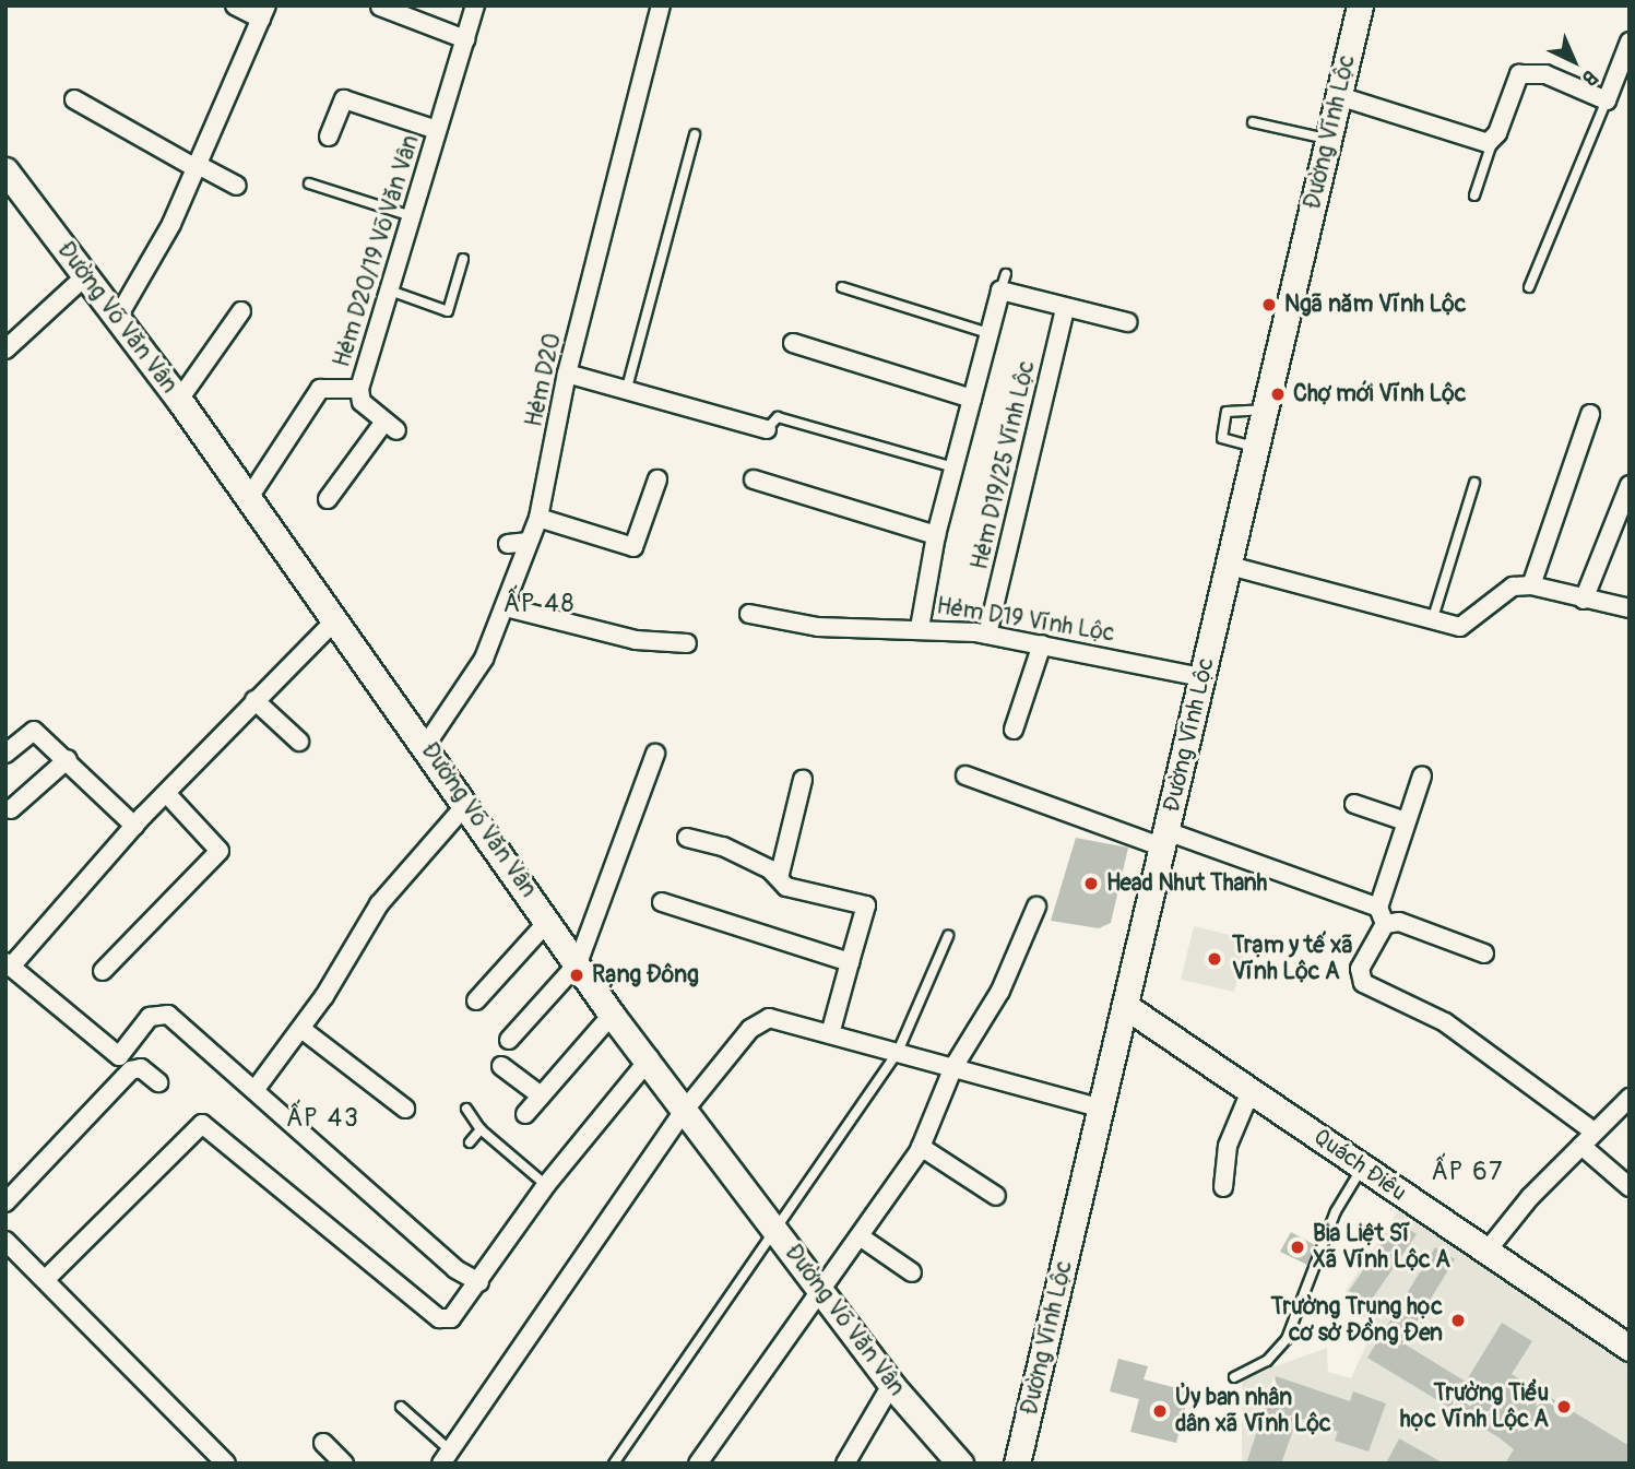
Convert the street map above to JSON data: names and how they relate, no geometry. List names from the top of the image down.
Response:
{
  "streets": {
    "main road": ["Đường Vĩnh Lộc", "Đường Võ Văn Vân", "Quách Điêu"],
    "street": [
      "Hẻm D20/19 Võ Văn Vân",
      "Hẻm D20",
      "Hẻm D19/25 Vĩnh Lộc",
      "Hẻm D19 Vĩnh Lộc"
    ]
  },
  "crossings": [
    ["Đường Vĩnh Lộc", "Hẻm D19 Vĩnh Lộc"],
    ["Đường Vĩnh Lộc", "Quách Điêu"],
    ["Hẻm D20/19 Võ Văn Vân", "Đường Võ Văn Vân"],
    ["Đường Võ Văn Vân", "Hẻm D20"],
    ["Hẻm D19/25 Vĩnh Lộc", "Hẻm D19 Vĩnh Lộc"]
  ],
  "districts": ["ẤP 48", "ẤP 43", "ẤP 67"],
  "places": [
    "Ngã năm Vĩnh Lộc",
    "Chợ mới Vĩnh Lộc",
    "Head Nhut Thanh",
    "Trạm y tế xã Vĩnh Lộc A",
    "Rạng Đông",
    "Bia Liệt Sĩ Xã Vĩnh Lộc A",
    "Trường Trung học cơ sở Đồng Đen",
    "Trường Tiểu học Vĩnh Lộc A",
    "Ủy ban nhân dân xã Vĩnh Lộc"
  ],
  "north": "bottom right"
}
